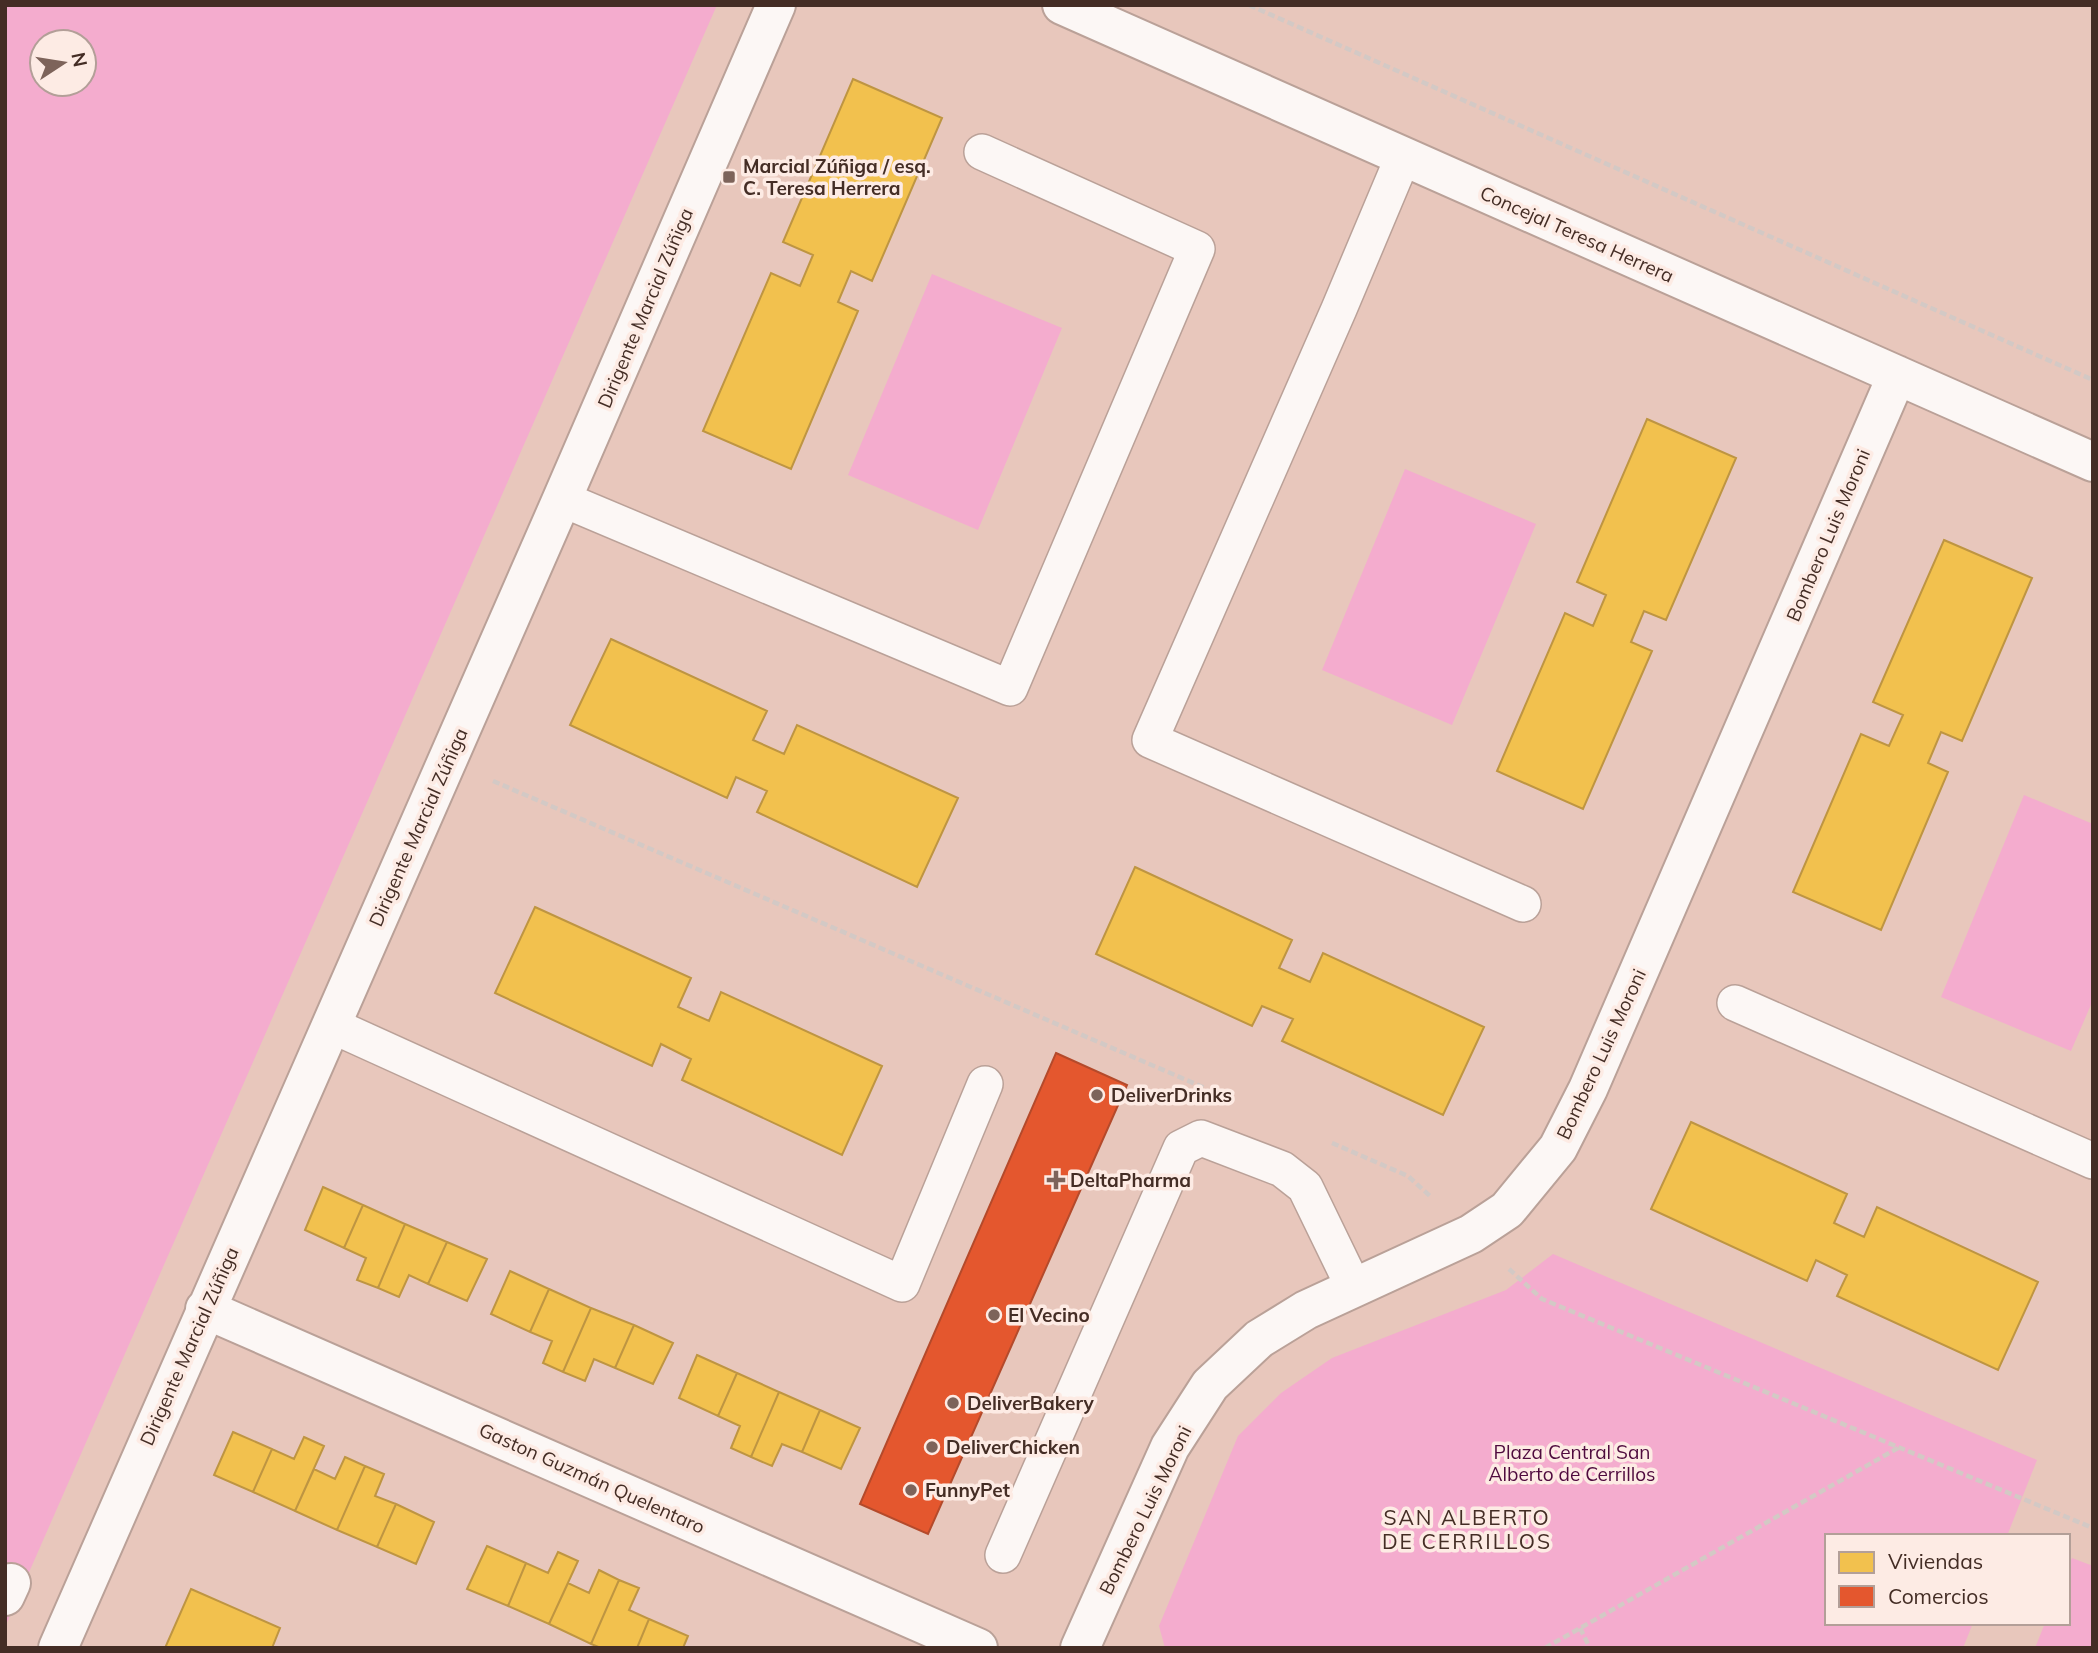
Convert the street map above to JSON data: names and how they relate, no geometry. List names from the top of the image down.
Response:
{
  "streets": {
    "street": [
      "Concejal Teresa Herrera",
      "Dirigente Marcial Zúñiga",
      "Bombero Luis Moroni",
      "Gaston Guzmán Quelentaro"
    ]
  },
  "crossings": [
    ["Concejal Teresa Herrera", "Bombero Luis Moroni"],
    ["Dirigente Marcial Zúñiga", "Gaston Guzmán Quelentaro"]
  ],
  "districts": ["SAN ALBERTO DE CERRILLOS"],
  "parks": ["Plaza Central San Alberto de Cerrillos"],
  "places": {
    "transit": ["Marcial Zúñiga / esq. C. Teresa Herrera"],
    "other": [
      "DeliverDrinks",
      "El Vecino",
      "DeliverBakery",
      "DeliverChicken",
      "FunnyPet"
    ],
    "health": ["DeltaPharma"]
  },
  "legend": ["Viviendas", "Comercios"],
  "north": "right"
}
